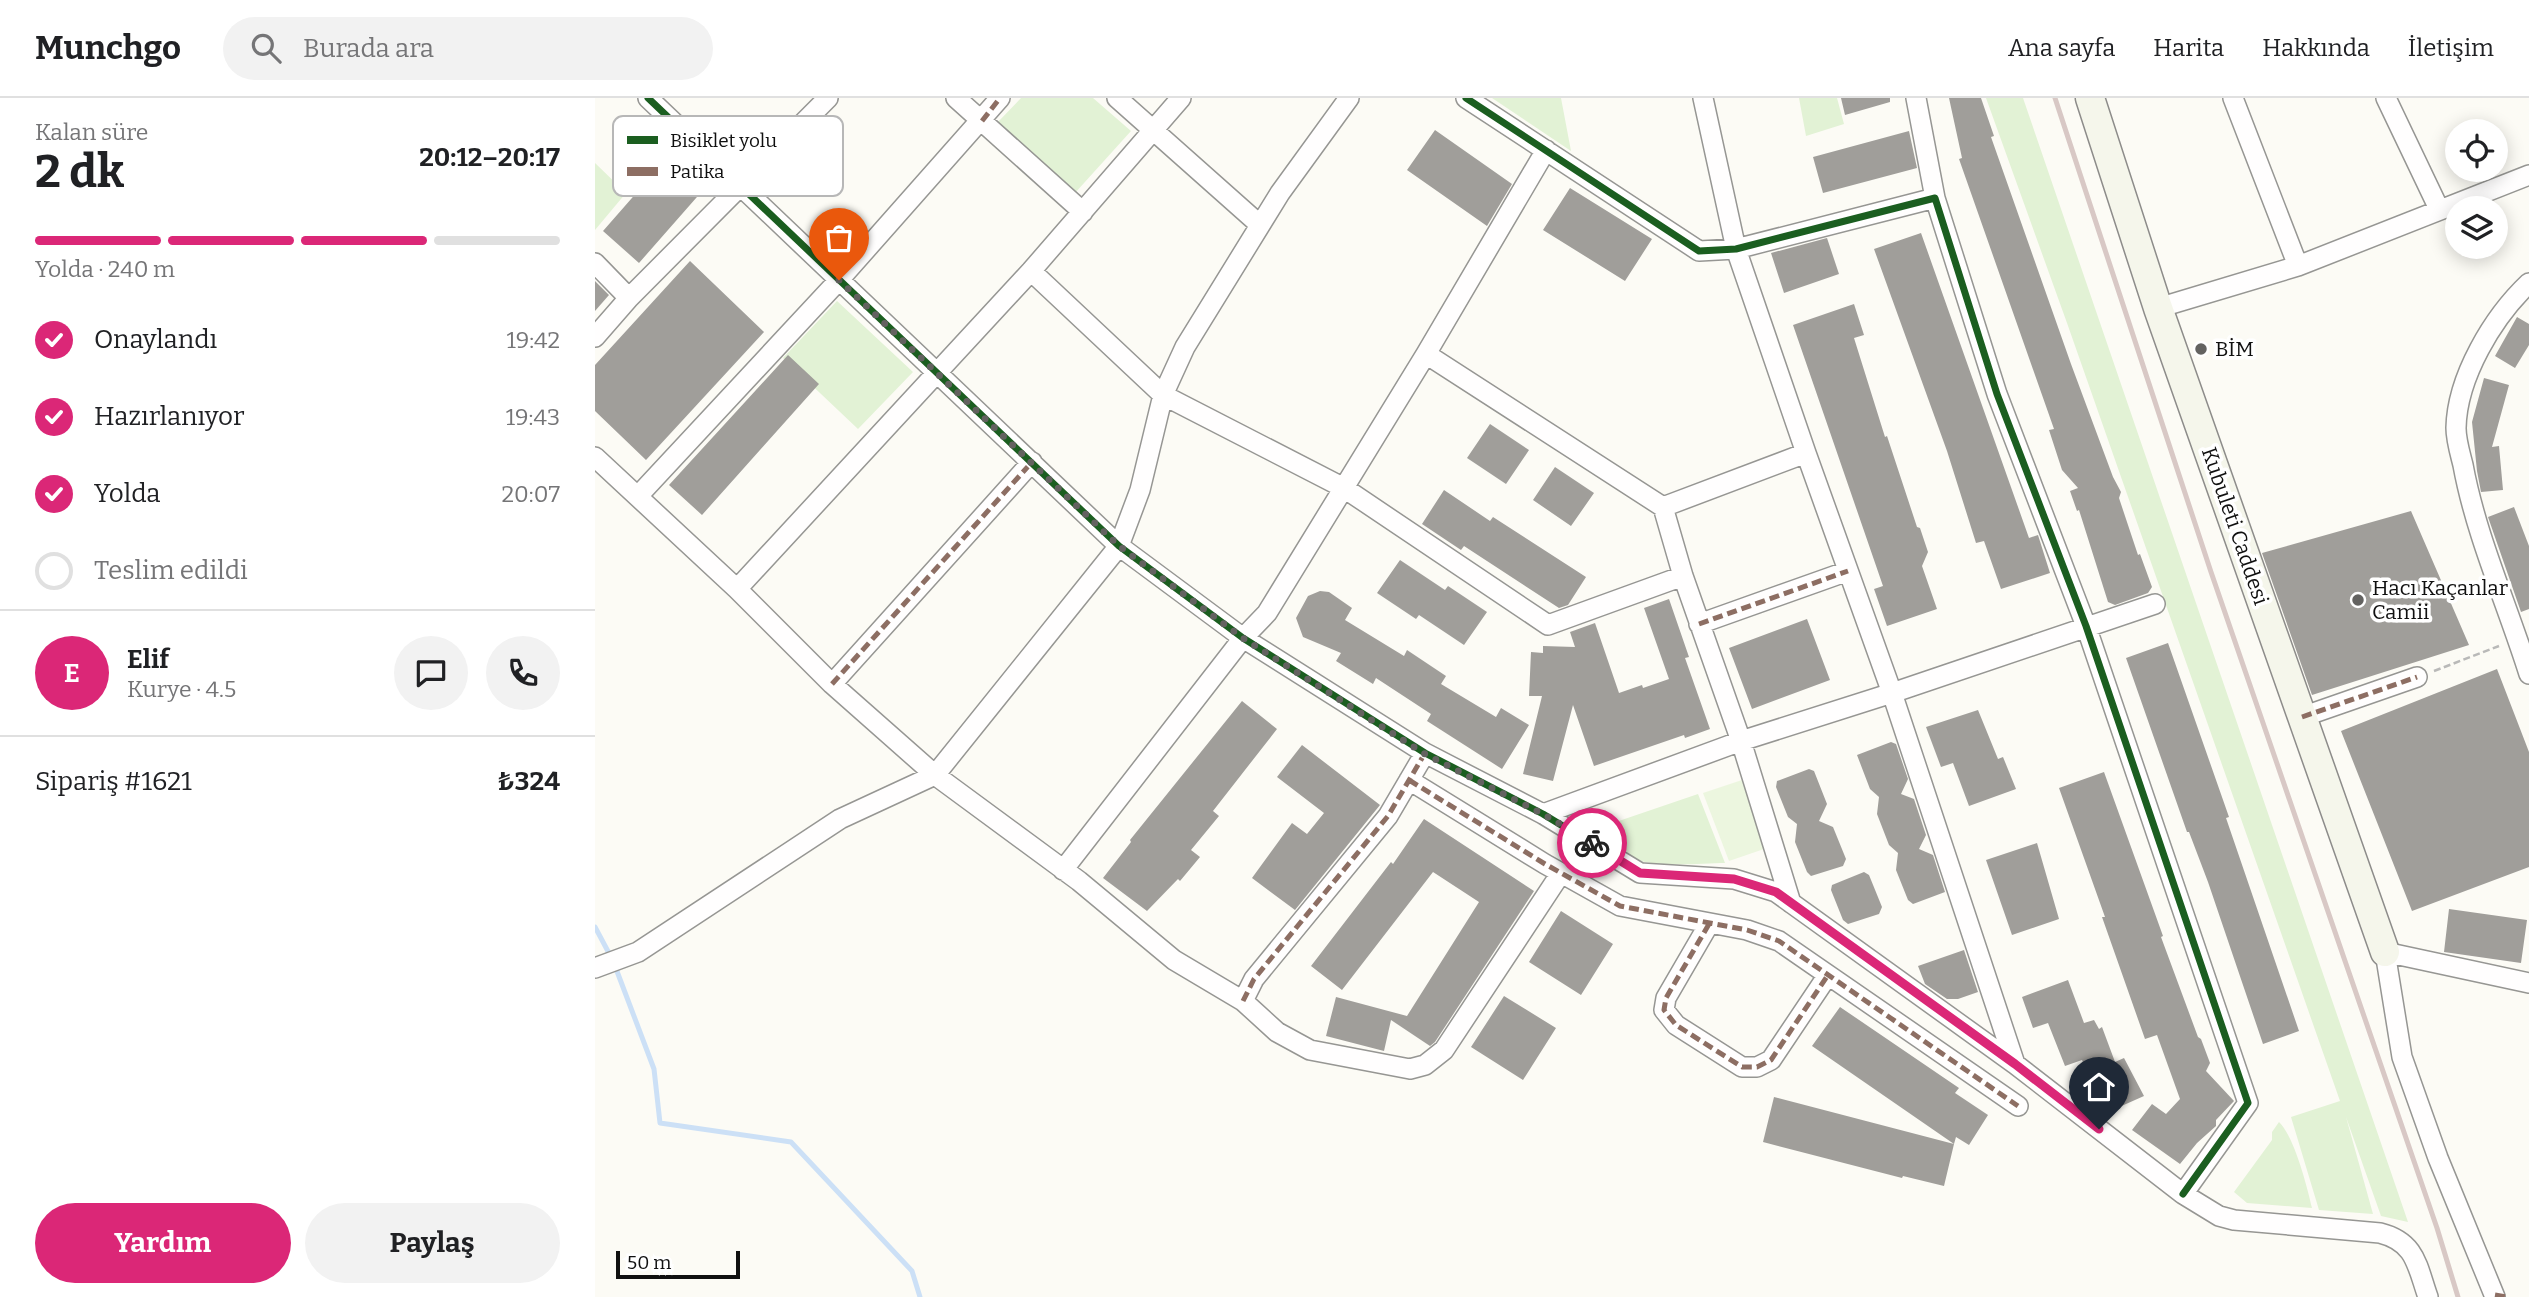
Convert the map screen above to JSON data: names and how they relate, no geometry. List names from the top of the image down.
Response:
{
  "streets": {
    "street": ["Kubuleti Caddesi"]
  },
  "places": ["BİM", "Hacı Kaçanlar Camii"],
  "legend": ["Bisiklet yolu", "Patika"],
  "scale_bar": "50 m",
  "page": {
    "header": "Munchgo",
    "search": "Burada ara",
    "nav": [
      "Ana sayfa",
      "Harita",
      "Hakkında",
      "İletişim"
    ],
    "heading": ["2 dk", "Kalan süre", "20:12–20:17"],
    "panel": [
      "Elif",
      "Kurye · 4.5",
      "Sipariş #1621",
      "₺324"
    ],
    "bar": "Yolda · 240 m",
    "list": [
      ["Onaylandı", "19:42"],
      ["Hazırlanıyor", "19:43"],
      ["Yolda", "20:07"],
      "Teslim edildi"
    ],
    "round": "E",
    "buttons": ["Yardım", "Paylaş"],
    "scale": "50 m"
  }
}
